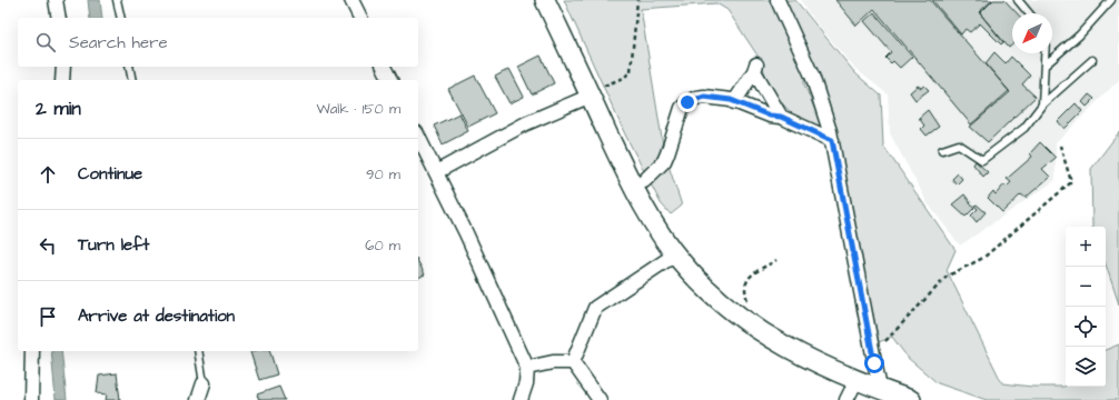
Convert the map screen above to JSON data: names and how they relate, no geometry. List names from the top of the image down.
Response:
{
  "north": "bottom left",
  "page": {
    "search": "Search here",
    "heading": ["2 min", "Walk · 150 m"],
    "list": [
      ["Continue", "90 m"],
      ["Turn left", "60 m"],
      "Arrive at destination"
    ],
    "map_buttons": ["+", "−"]
  }
}
